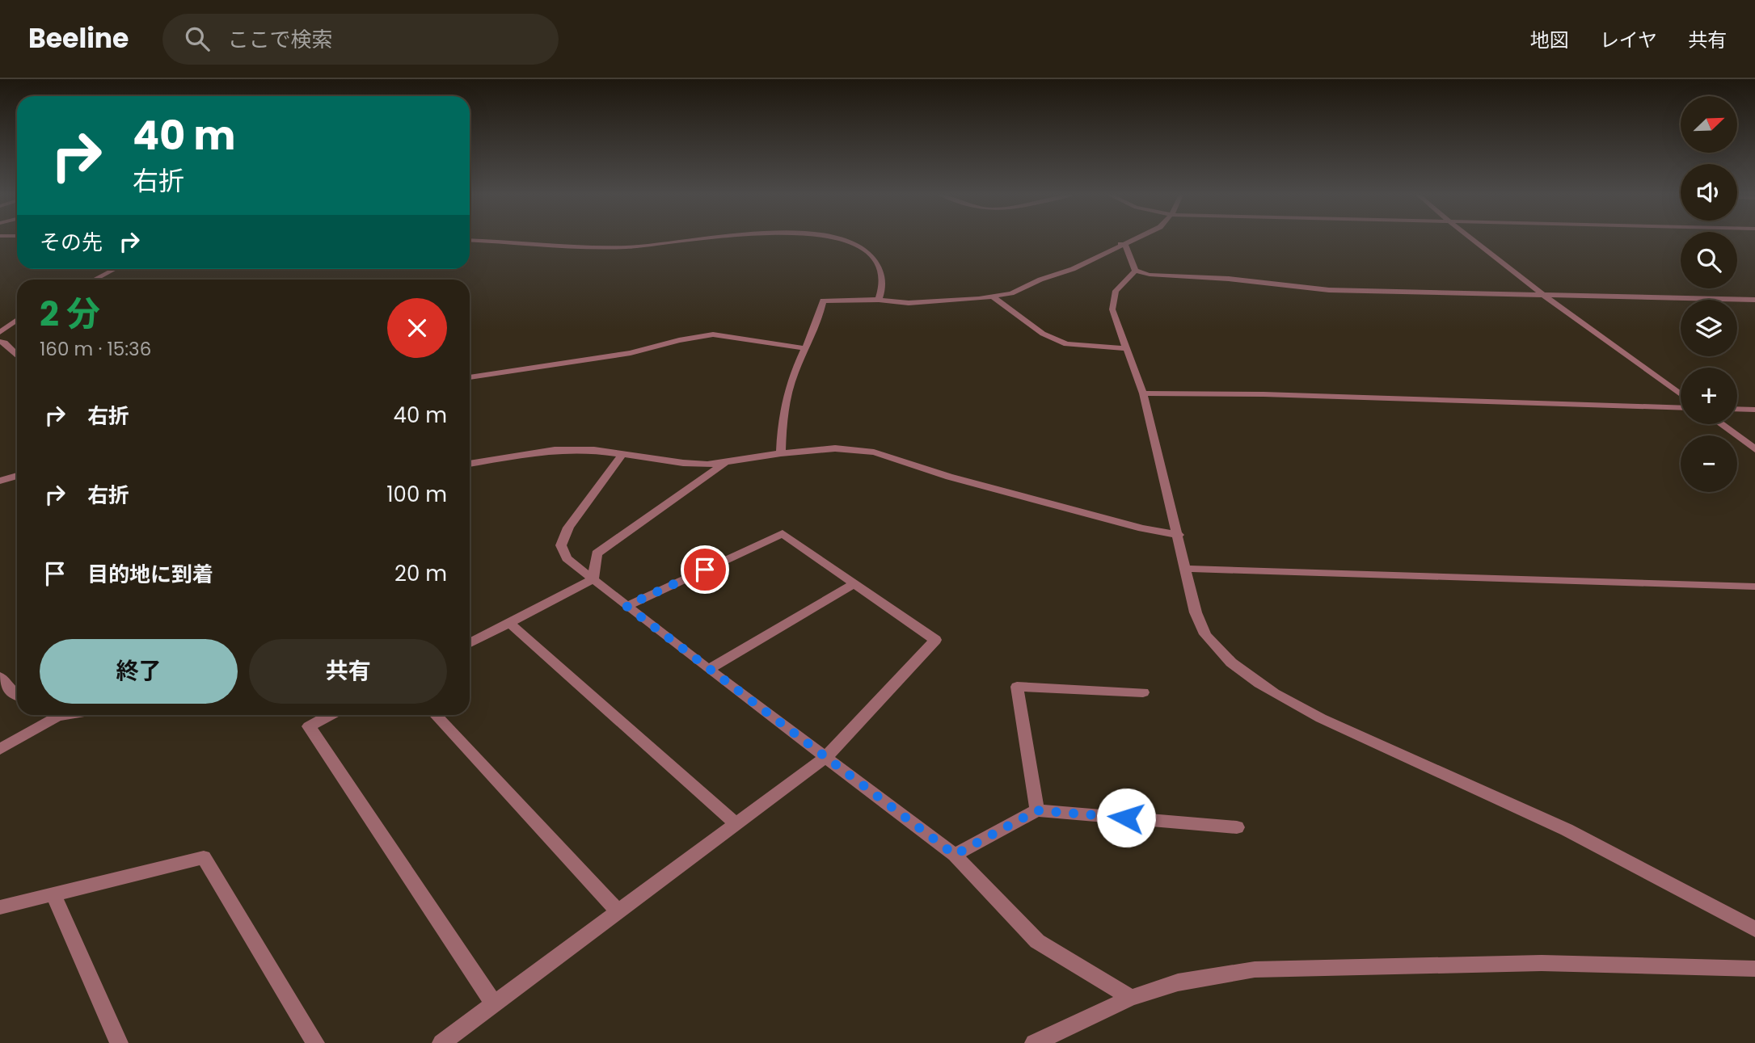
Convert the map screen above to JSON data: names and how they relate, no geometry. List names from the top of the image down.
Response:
{
  "north": "top right",
  "page": {
    "header": "Beeline",
    "search": "ここで検索",
    "nav": ["地図", "レイヤ", "共有"],
    "map_buttons": ["+", "−"],
    "turn": ["40 m", "右折"],
    "then": "その先",
    "heading": ["2 分", "160 m · 15:36"],
    "list": [
      {
        "name": "右折",
        "value": "40 m"
      },
      {
        "name": "右折",
        "value": "100 m"
      },
      {
        "name": "目的地に到着",
        "value": "20 m"
      }
    ],
    "buttons": ["終了", "共有"]
  }
}
